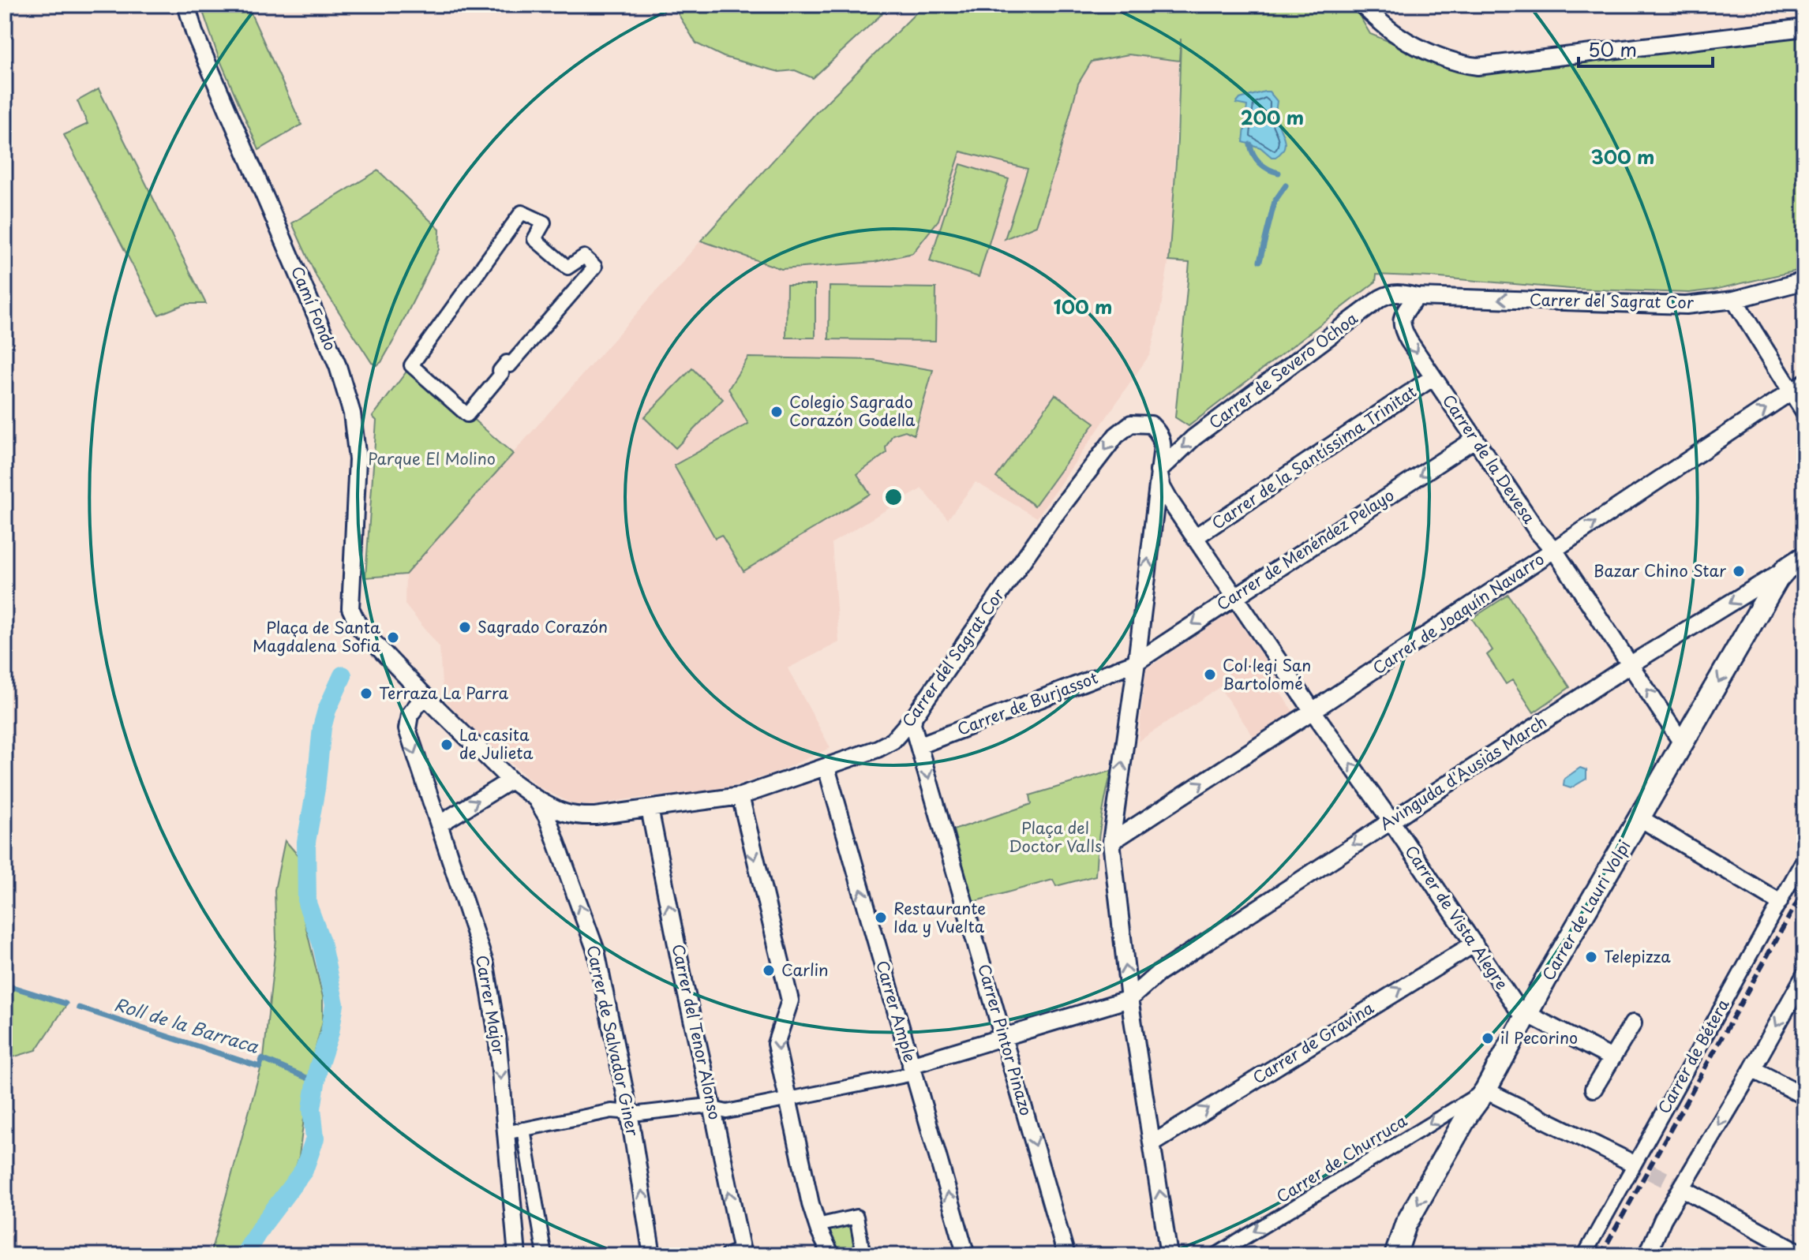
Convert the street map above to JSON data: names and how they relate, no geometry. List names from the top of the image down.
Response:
{
  "streets": {
    "street": [
      "Carrer del Sagrat Cor",
      "Camí Fondo",
      "Carrer de Severo Ochoa",
      "Carrer de la Santíssima Trinitat",
      "Carrer de la Devesa",
      "Carrer de Menéndez Pelayo",
      "Carrer de Joaquín Navarro",
      "Carrer de Burjassot",
      "Avinguda d'Ausiàs March",
      "Carrer de Lauri Volpi",
      "Carrer de Vista Alegre",
      "Carrer Major",
      "Carrer Ample",
      "Carrer del Tenor Alonso",
      "Carrer Pintor Pinazo",
      "Carrer de Salvador Giner",
      "Carrer de Gravina",
      "Carrer de Bétera",
      "Carrer de Churruca"
    ]
  },
  "crossings": [
    ["Carrer del Sagrat Cor", "Carrer de Severo Ochoa"],
    ["Carrer del Sagrat Cor", "Carrer de la Devesa"],
    ["Carrer del Sagrat Cor", "Carrer de Vista Alegre"],
    ["Carrer del Sagrat Cor", "Carrer Ample"],
    ["Carrer del Sagrat Cor", "Carrer del Tenor Alonso"],
    ["Carrer del Sagrat Cor", "Carrer Pintor Pinazo"],
    ["Carrer del Sagrat Cor", "Carrer de Salvador Giner"],
    ["Camí Fondo", "Carrer Major"],
    ["Camí Fondo", "Carrer de Salvador Giner"],
    ["Carrer de Severo Ochoa", "Carrer de la Devesa"],
    ["Carrer de Severo Ochoa", "Carrer de Vista Alegre"],
    ["Carrer de la Santíssima Trinitat", "Carrer de la Devesa"],
    ["Carrer de la Santíssima Trinitat", "Carrer de Vista Alegre"],
    ["Carrer de la Devesa", "Carrer de Menéndez Pelayo"],
    ["Carrer de la Devesa", "Carrer de Joaquín Navarro"],
    ["Carrer de la Devesa", "Avinguda d'Ausiàs March"],
    ["Carrer de la Devesa", "Carrer de Lauri Volpi"],
    ["Carrer de Menéndez Pelayo", "Carrer de Burjassot"],
    ["Carrer de Menéndez Pelayo", "Carrer de Vista Alegre"],
    ["Carrer de Joaquín Navarro", "Carrer de Vista Alegre"],
    ["Carrer de Burjassot", "Carrer Pintor Pinazo"],
    ["Avinguda d'Ausiàs March", "Carrer de Lauri Volpi"],
    ["Avinguda d'Ausiàs March", "Carrer de Vista Alegre"],
    ["Carrer de Lauri Volpi", "Carrer de Vista Alegre"],
    ["Carrer de Lauri Volpi", "Carrer de Churruca"],
    ["Carrer de Vista Alegre", "Carrer de Gravina"],
    ["Carrer Major", "Carrer de Salvador Giner"]
  ],
  "one_way": [
    "Carrer del Sagrat Cor",
    "Carrer de Severo Ochoa",
    "Carrer de Menéndez Pelayo",
    "Carrer de Joaquín Navarro",
    "Avinguda d'Ausiàs March",
    "Carrer de Lauri Volpi",
    "Carrer Major",
    "Carrer de Salvador Giner",
    "Carrer de Gravina",
    "Carrer de Churruca"
  ],
  "water": ["Roll de la Barraca"],
  "parks": ["Parque El Molino", "Plaça del Doctor Valls"],
  "places": [
    "Colegio Sagrado Corazón Godella",
    "Bazar Chino Star",
    "Sagrado Corazón",
    "Plaça de Santa Magdalena Sofia",
    "Col·legi San Bartolomé",
    "Terraza La Parra",
    "La casita de Julieta",
    "Restaurante Ida y Vuelta",
    "Telepizza",
    "Carlin",
    "il Pecorino"
  ],
  "scale_bar": "50 m",
  "rings": ["200 m", "300 m", "100 m"]
}
